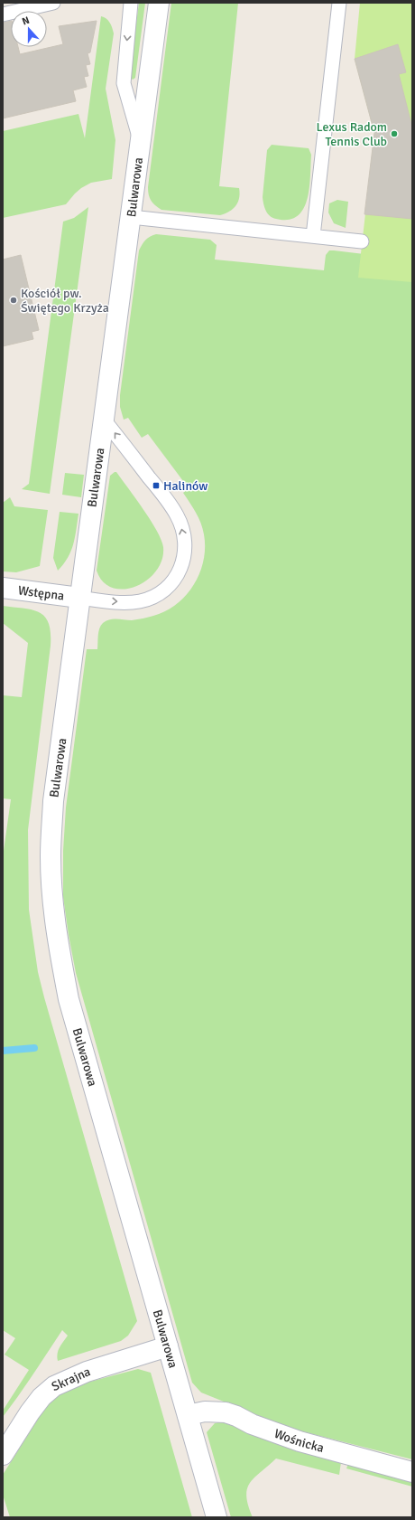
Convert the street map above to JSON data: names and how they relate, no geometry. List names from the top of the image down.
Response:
{
  "streets": {
    "street": [
      "Bulwarowa",
      "Wstępna",
      "Skrajna",
      "Wośnicka"
    ]
  },
  "crossings": [
    ["Bulwarowa", "Wstępna"],
    ["Bulwarowa", "Skrajna"],
    ["Bulwarowa", "Wośnicka"]
  ],
  "places": {
    "other": ["Lexus Radom Tennis Club", "Kościół pw. Świętego Krzyża"],
    "transit": ["Halinów"]
  },
  "north": "top"
}
